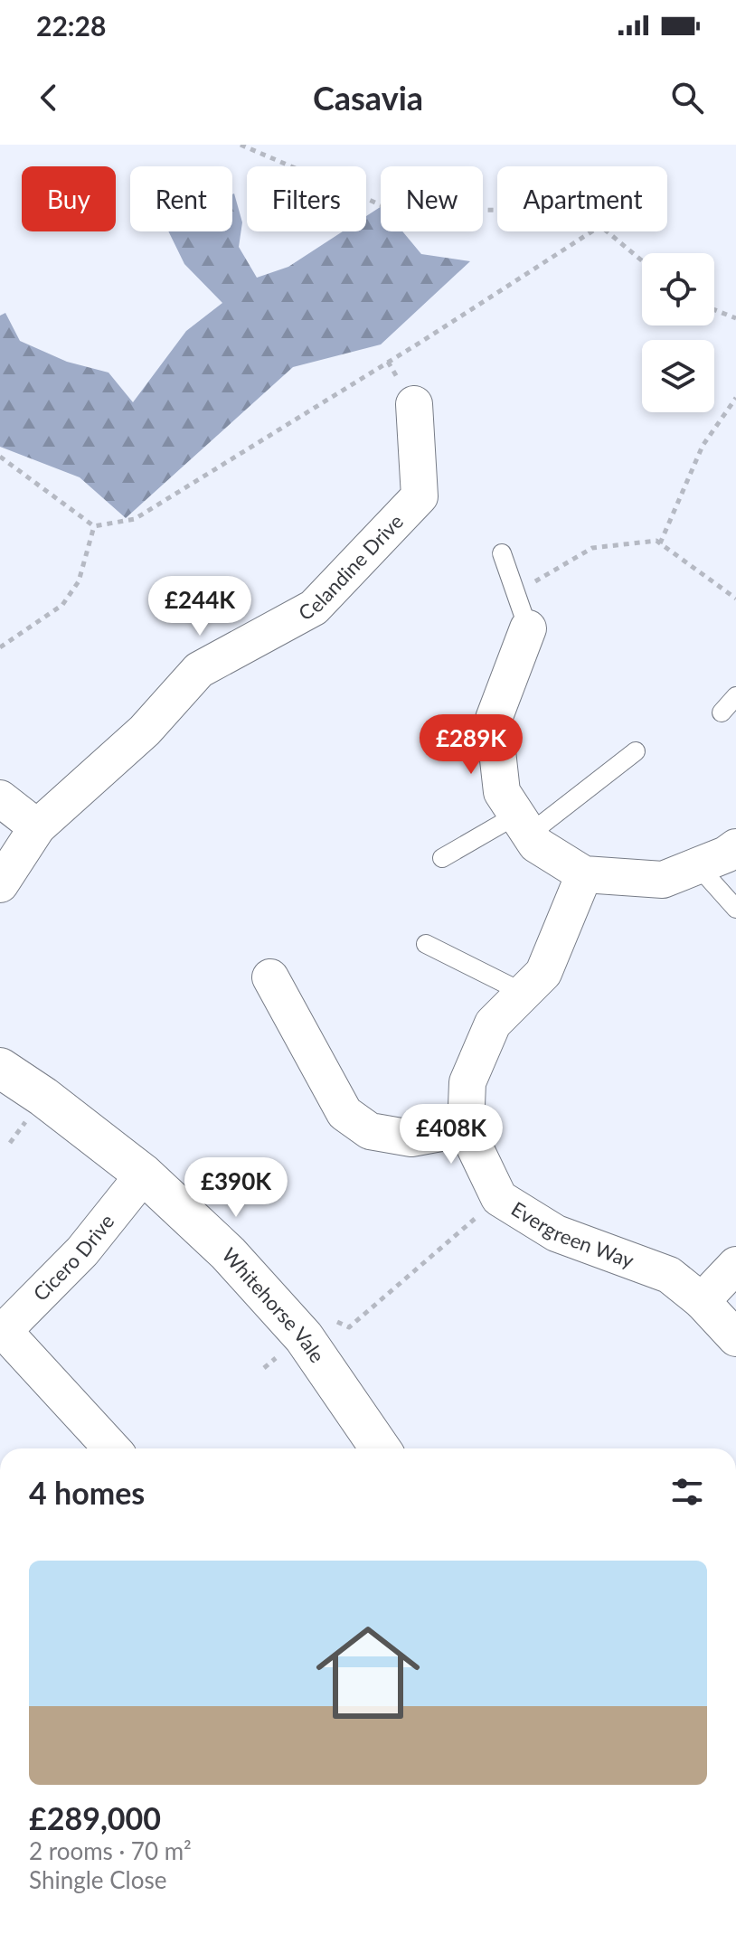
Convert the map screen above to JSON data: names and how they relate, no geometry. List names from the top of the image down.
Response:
{
  "streets": {
    "street": [
      "Celandine Drive",
      "Evergreen Way",
      "Cicero Drive",
      "Whitehorse Vale"
    ]
  },
  "crossings": [
    ["Cicero Drive", "Whitehorse Vale"]
  ],
  "page": {
    "status": "22:28",
    "header": "Casavia",
    "chip": [
      "Buy",
      "Rent",
      "Filters",
      "New",
      "Apartment"
    ],
    "price": [
      "£244K",
      "£289K",
      "£408K",
      "£390K"
    ],
    "heading": "4 homes",
    "list": [
      {
        "name": "£289,000",
        "note": "2 rooms · 70 m² · Shingle Close"
      }
    ]
  }
}
